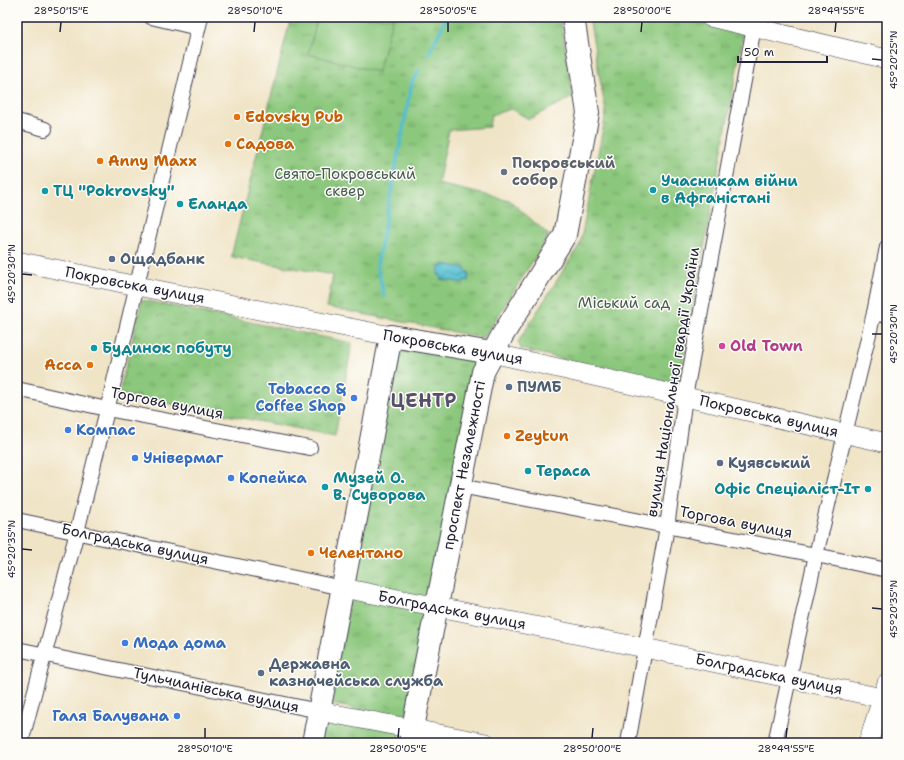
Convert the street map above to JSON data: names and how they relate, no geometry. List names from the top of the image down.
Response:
{
  "streets": {
    "main road": [
      "Покровська вулиця",
      "проспект Незалежності",
      "Болградська вулиця",
      "Тульчианівська вулиця"
    ],
    "street": ["вулиця Національної гвардії України", "Торгова вулиця"]
  },
  "crossings": [
    ["Покровська вулиця", "вулиця Національної гвардії України"],
    ["Покровська вулиця", "проспект Незалежності"],
    ["вулиця Національної гвардії України", "Торгова вулиця"],
    ["вулиця Національної гвардії України", "Болградська вулиця"],
    ["Торгова вулиця", "проспект Незалежності"],
    ["проспект Незалежності", "Болградська вулиця"],
    ["проспект Незалежності", "Тульчианівська вулиця"]
  ],
  "districts": ["ЦЕНТР"],
  "parks": ["Свято-Покровський сквер", "Міський сад"],
  "places": [
    "Edovsky Pub",
    "Садова",
    "Anny Maxx",
    "Покровський собор",
    "Учасникам війни в Афганістані",
    "ТЦ \"Pokrovsky\"",
    "Еланда",
    "Ощадбанк",
    "Old Town",
    "Будинок побуту",
    "Acca",
    "ПУМБ",
    "Tobacco & Coffee Shop",
    "Компас",
    "Zeytun",
    "Універмаг",
    "Куявський",
    "Тераса",
    "Копейка",
    "Музей О. В. Суворова",
    "Офіс Спеціаліст-Іт",
    "Челентано",
    "Мода дома",
    "Державна казначейська служба",
    "Галя Балувана"
  ],
  "scale_bar": "50 m",
  "coordinates": [
    "28°50'15\"E",
    "28°50'10\"E",
    "28°50'05\"E",
    "28°50'00\"E",
    "28°49'55\"E",
    "45°20'25\"N",
    "45°20'30\"N",
    "45°20'35\"N"
  ]
}
